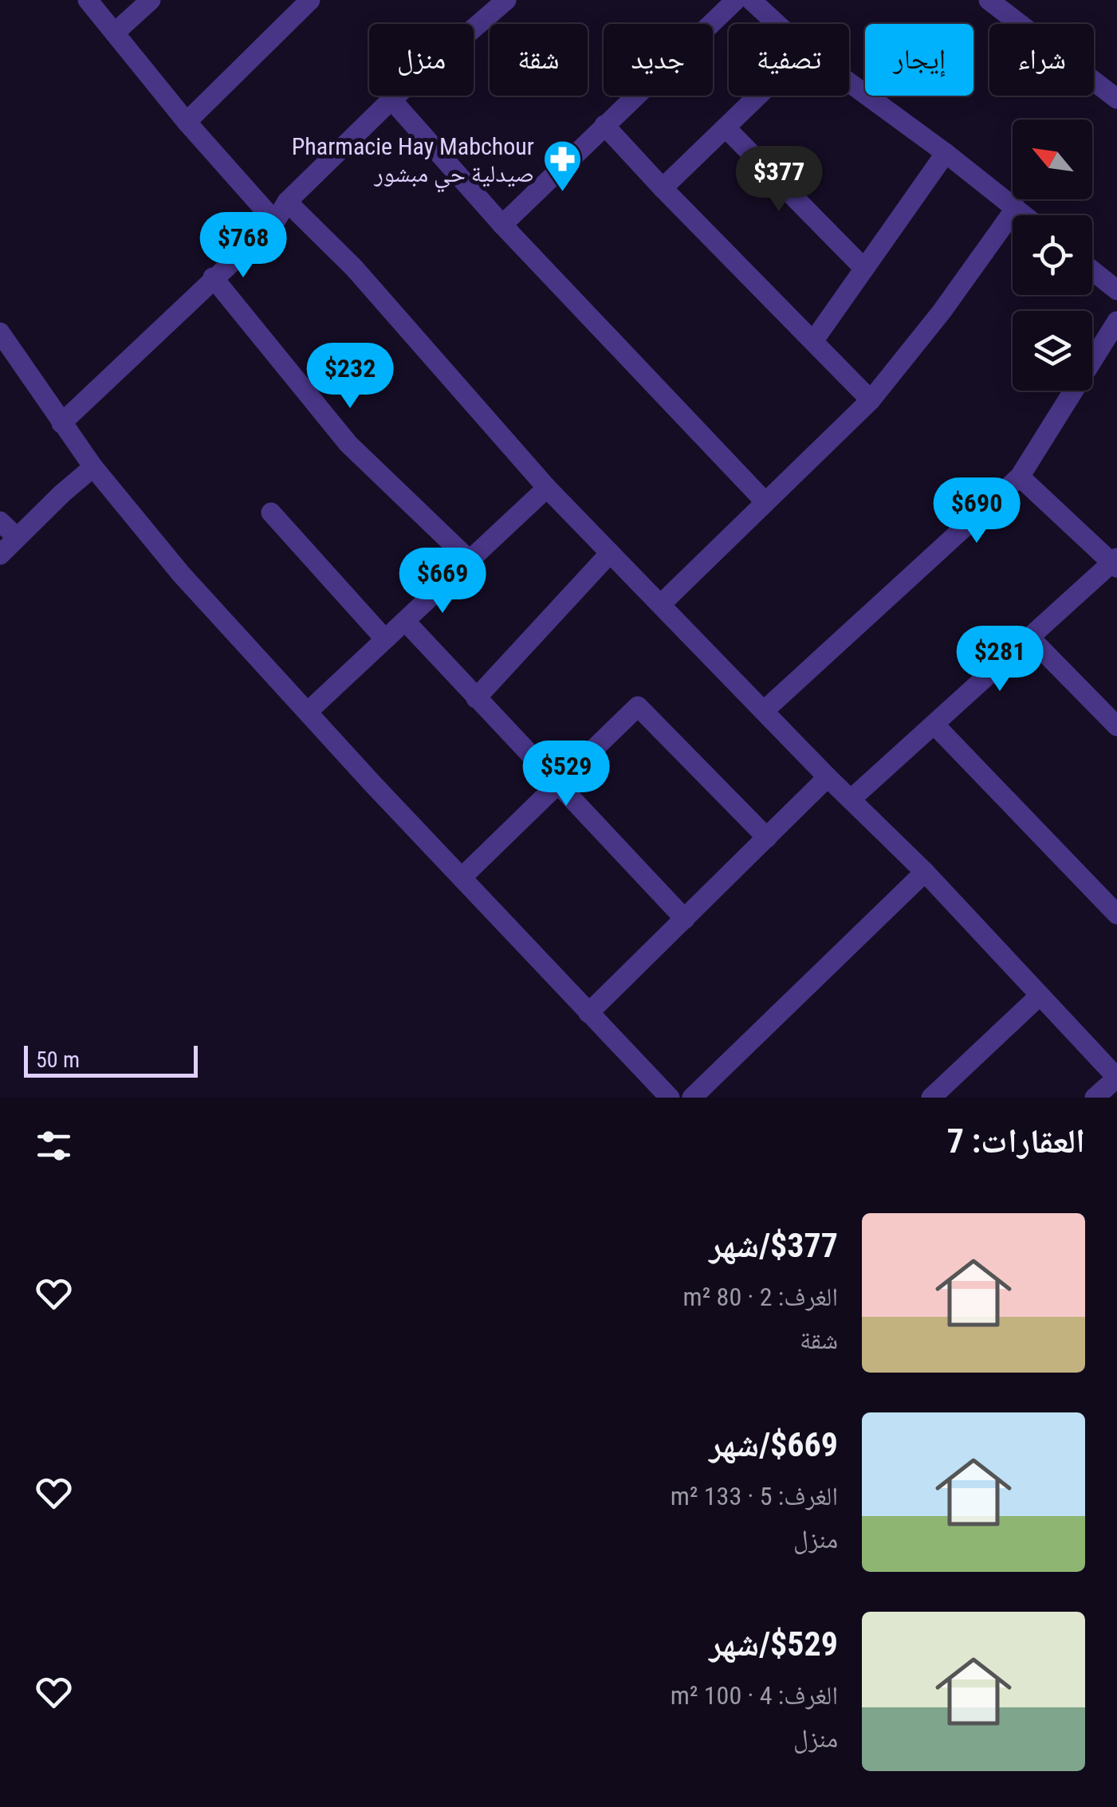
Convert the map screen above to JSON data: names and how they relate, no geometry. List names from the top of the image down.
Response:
{
  "places": {
    "pharmacy": ["Pharmacie Hay Mabchour صيدلية حي مبشور"]
  },
  "scale_bar": "50 m",
  "north": "top left",
  "page": {
    "chip": [
      "شراء",
      "إيجار",
      "تصفية",
      "جديد",
      "شقة",
      "منزل"
    ],
    "price": [
      "$377",
      "$768",
      "$232",
      "$690",
      "$669",
      "$281",
      "$529"
    ],
    "scale": "50 m",
    "heading": "العقارات: 7",
    "list": [
      {
        "name": "$377/شهر",
        "note": "الغرف: 2 · 80 m² · شقة"
      },
      {
        "name": "$669/شهر",
        "note": "الغرف: 5 · 133 m² · منزل"
      },
      {
        "name": "$529/شهر",
        "note": "الغرف: 4 · 100 m² · منزل"
      }
    ]
  }
}
